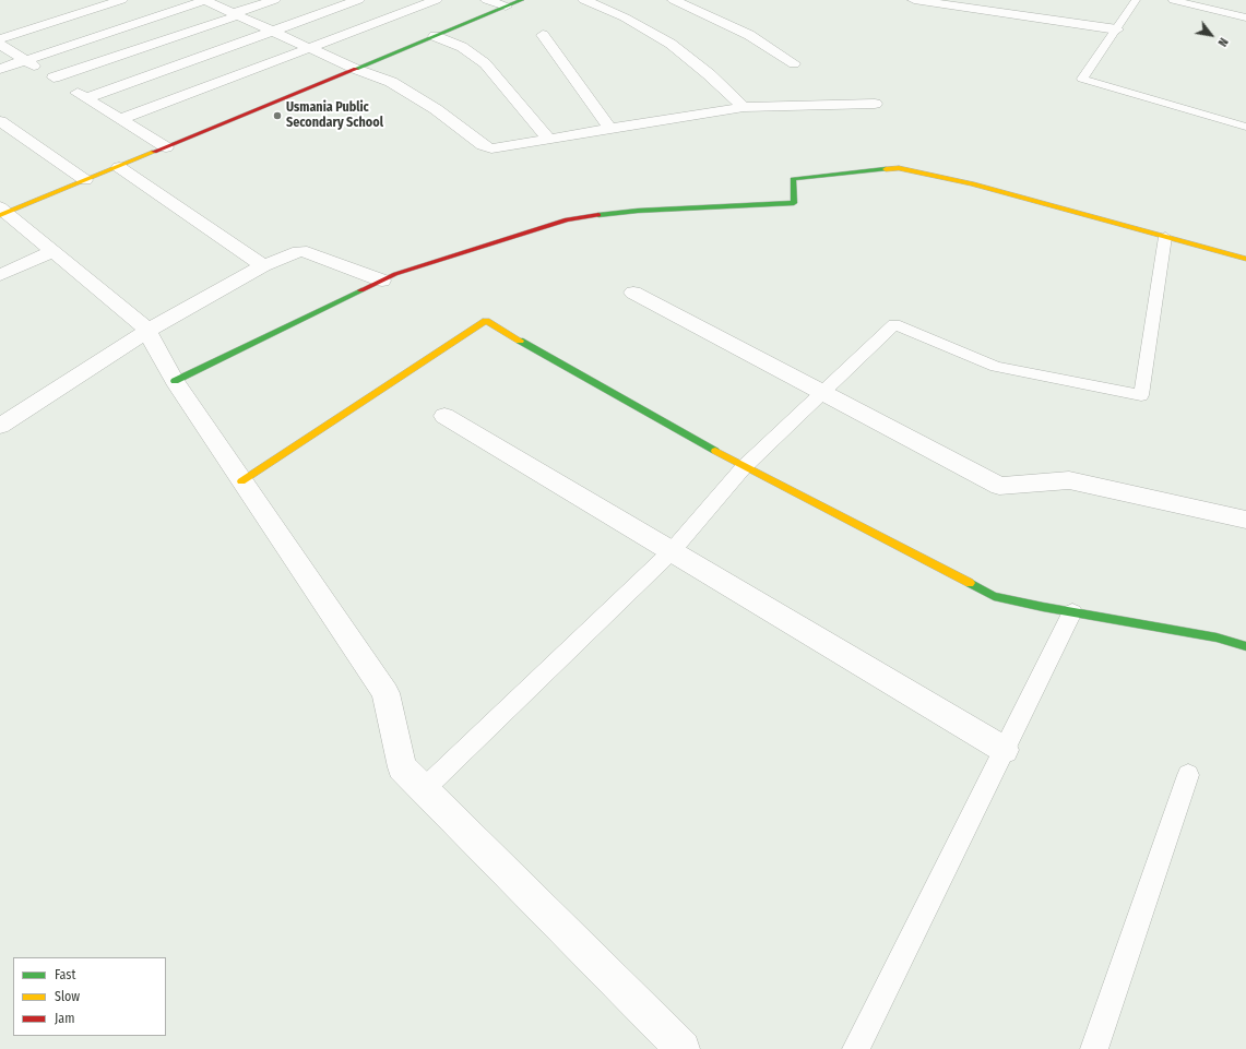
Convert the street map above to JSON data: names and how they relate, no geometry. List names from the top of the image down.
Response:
{
  "places": ["Usmania Public Secondary School"],
  "legend": ["Fast", "Slow", "Jam"],
  "north": "bottom right"
}
